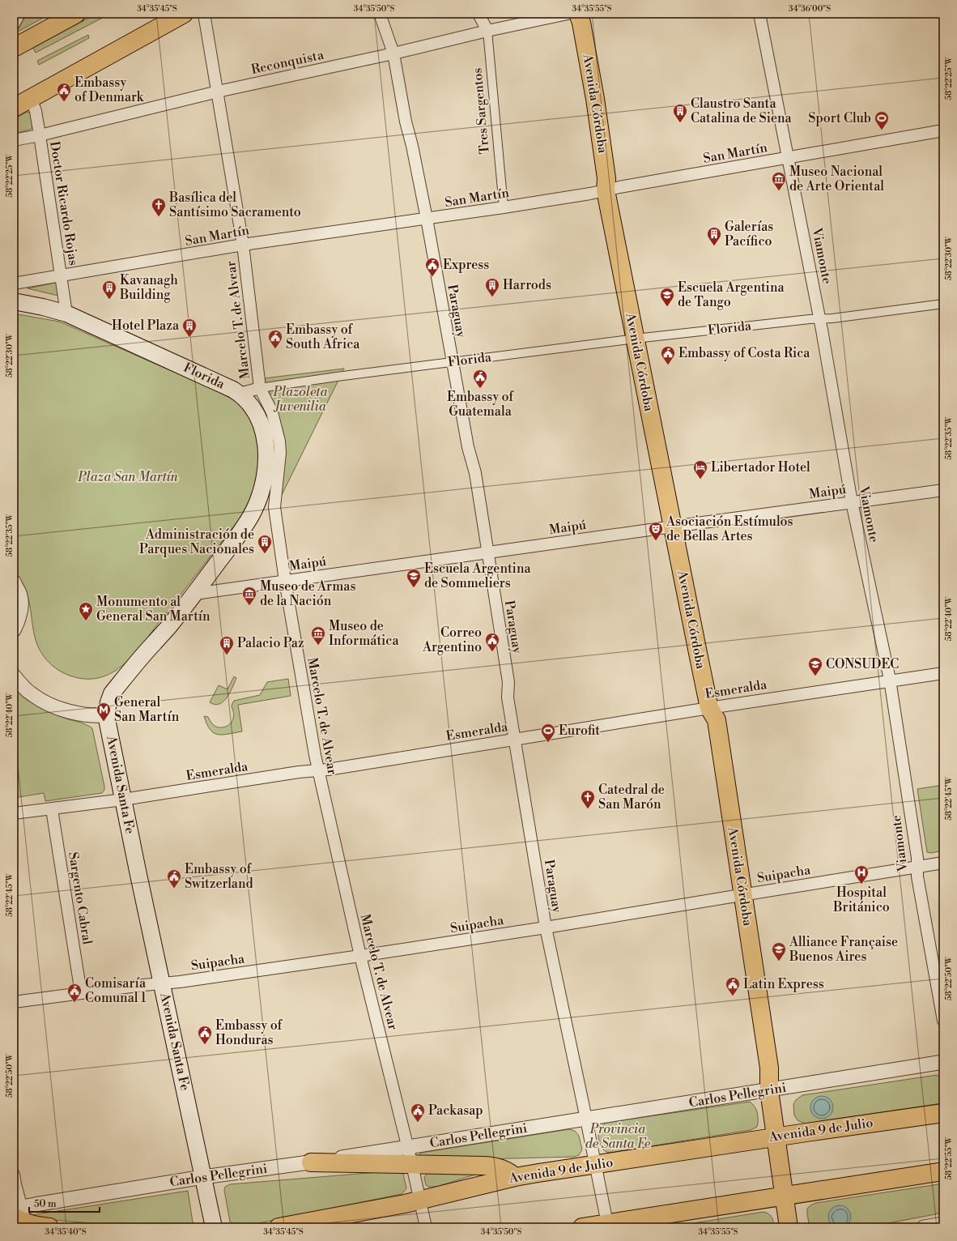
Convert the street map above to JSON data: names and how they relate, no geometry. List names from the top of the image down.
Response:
{
  "streets": {
    "main road": [
      "Avenida Córdoba",
      "Florida",
      "Avenida Santa Fe",
      "Avenida 9 de Julio"
    ],
    "street": [
      "Reconquista",
      "Tres Sargentos",
      "San Martín",
      "Doctor Ricardo Rojas",
      "Viamonte",
      "Paraguay",
      "Marcelo T. de Alvear",
      "Maipú",
      "Esmeralda",
      "Suipacha",
      "Sargento Cabral",
      "Carlos Pellegrini"
    ]
  },
  "crossings": [
    ["Reconquista", "Tres Sargentos"],
    ["Reconquista", "Doctor Ricardo Rojas"],
    ["Reconquista", "Paraguay"],
    ["Reconquista", "Marcelo T. de Alvear"],
    ["Avenida Córdoba", "San Martín"],
    ["Avenida Córdoba", "Florida"],
    ["Avenida Córdoba", "Maipú"],
    ["Avenida Córdoba", "Esmeralda"],
    ["Avenida Córdoba", "Suipacha"],
    ["Avenida Córdoba", "Carlos Pellegrini"],
    ["Avenida Córdoba", "Avenida 9 de Julio"],
    ["Tres Sargentos", "San Martín"],
    ["San Martín", "Doctor Ricardo Rojas"],
    ["San Martín", "Viamonte"],
    ["San Martín", "Paraguay"],
    ["San Martín", "Marcelo T. de Alvear"],
    ["Doctor Ricardo Rojas", "Florida"],
    ["Viamonte", "Florida"],
    ["Viamonte", "Maipú"],
    ["Viamonte", "Esmeralda"],
    ["Viamonte", "Suipacha"],
    ["Paraguay", "Florida"],
    ["Paraguay", "Maipú"],
    ["Paraguay", "Esmeralda"],
    ["Paraguay", "Suipacha"],
    ["Paraguay", "Carlos Pellegrini"],
    ["Paraguay", "Avenida 9 de Julio"],
    ["Marcelo T. de Alvear", "Florida"],
    ["Marcelo T. de Alvear", "Maipú"],
    ["Marcelo T. de Alvear", "Esmeralda"],
    ["Marcelo T. de Alvear", "Suipacha"],
    ["Marcelo T. de Alvear", "Carlos Pellegrini"],
    ["Marcelo T. de Alvear", "Avenida 9 de Julio"],
    ["Florida", "Avenida Santa Fe"],
    ["Maipú", "Avenida Santa Fe"],
    ["Esmeralda", "Avenida Santa Fe"],
    ["Esmeralda", "Sargento Cabral"],
    ["Avenida Santa Fe", "Suipacha"],
    ["Avenida Santa Fe", "Carlos Pellegrini"],
    ["Suipacha", "Sargento Cabral"]
  ],
  "parks": ["Plazoleta Juvenilia", "Plaza San Martín", "Provincia de Santa Fe"],
  "places": {
    "public building": [
      "Embassy of Denmark",
      "Express",
      "Embassy of South Africa",
      "Embassy of Costa Rica",
      "Embassy of Guatemala",
      "Correo Argentino",
      "Embassy of Switzerland",
      "Latin Express",
      "Comisaría Comunal 1",
      "Embassy of Honduras",
      "Packasap"
    ],
    "building": [
      "Claustro Santa Catalina de Siena",
      "Galerías Pacífico",
      "Harrods",
      "Kavanagh Building",
      "Hotel Plaza",
      "Administración de Parques Nacionales",
      "Palacio Paz"
    ],
    "sports": ["Sport Club", "Eurofit"],
    "museum": ["Museo Nacional de Arte Oriental", "Museo de Armas de la Nación", "Museo de Informática"],
    "church": ["Basílica del Santísimo Sacramento", "Catedral de San Marón"],
    "school or university": [
      "Escuela Argentina de Tango",
      "Escuela Argentina de Sommeliers",
      "CONSUDEC",
      "Alliance Française Buenos Aires"
    ],
    "hotel": ["Libertador Hotel"],
    "theatre": ["Asociación Estímulos de Bellas Artes"],
    "place": ["Monumento al General San Martín"],
    "metro station": ["General San Martín"],
    "hospital": ["Hospital Británico"]
  },
  "scale_bar": "50 m",
  "coordinates": [
    "34°35'45\"S",
    "34°35'50\"S",
    "34°35'55\"S",
    "34°36'00\"S",
    "58°22'25\"W",
    "58°22'30\"W",
    "58°22'35\"W",
    "58°22'40\"W",
    "58°22'45\"W",
    "58°22'50\"W",
    "58°22'55\"W",
    "34°35'40\"S"
  ]
}
